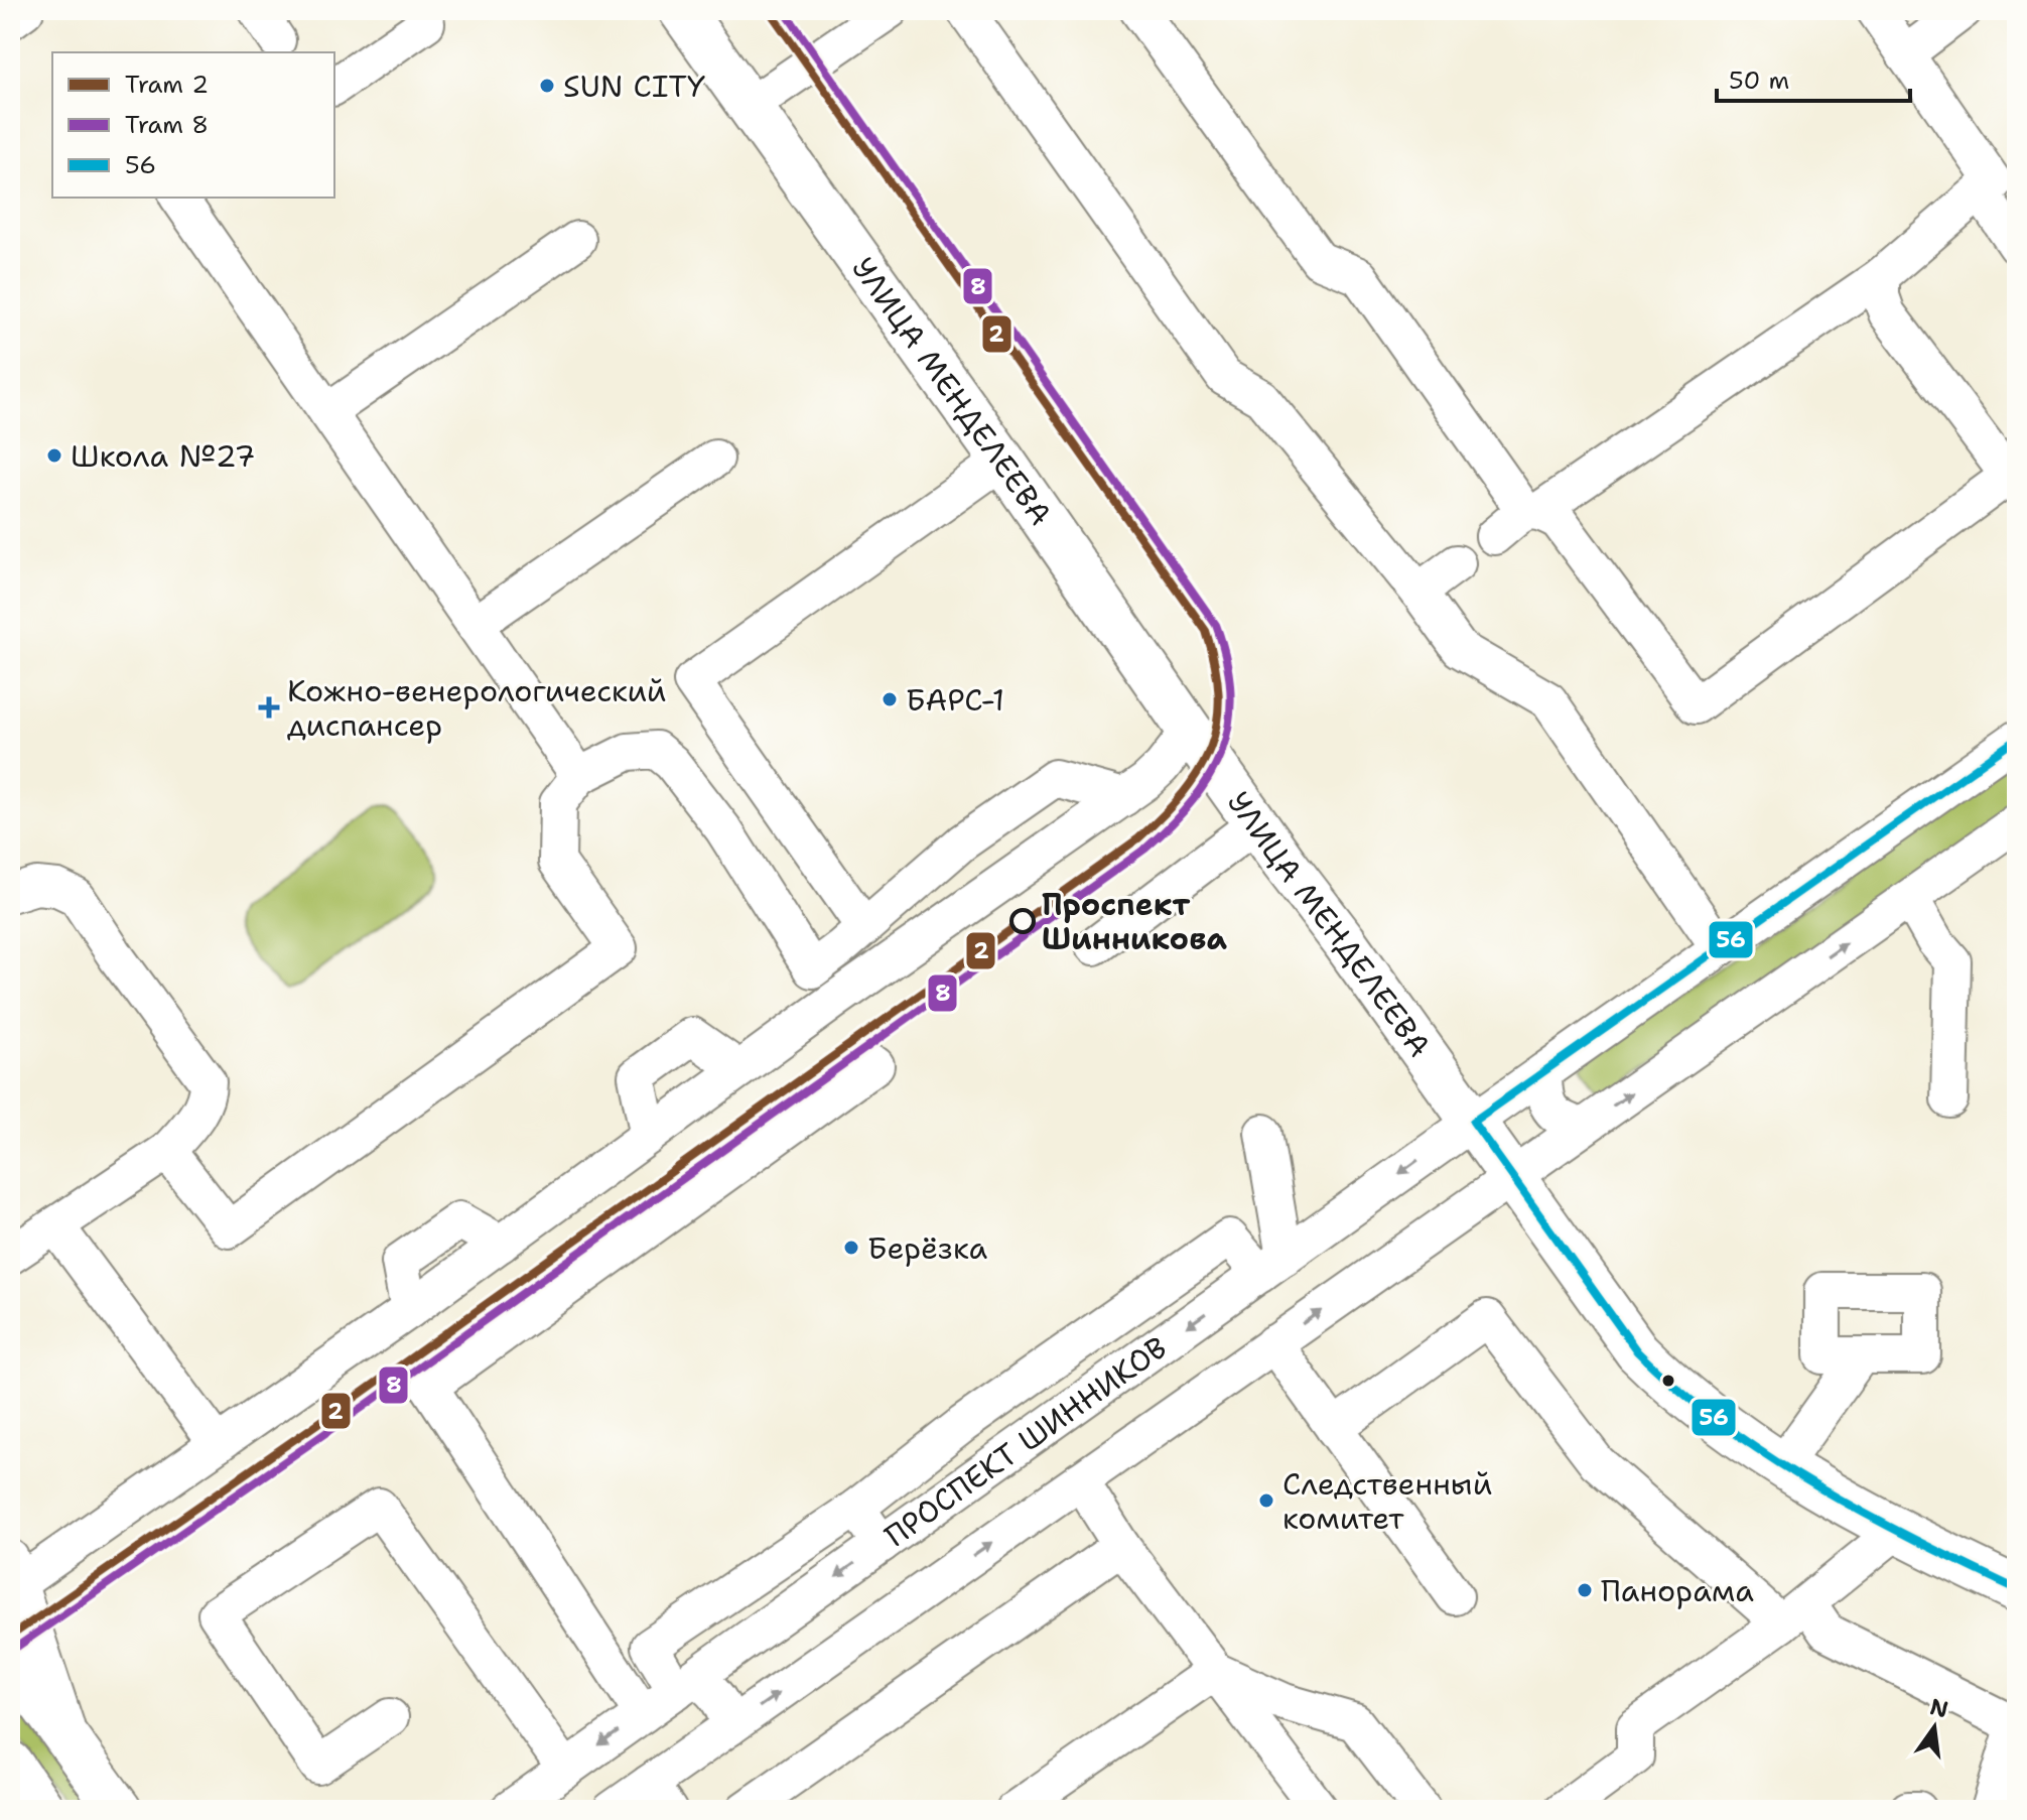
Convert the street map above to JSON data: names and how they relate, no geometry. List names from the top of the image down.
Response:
{
  "streets": {
    "main road": ["УЛИЦА МЕНДЕЛЕЕВА"],
    "street": ["ПРОСПЕКТ ШИННИКОВ"]
  },
  "crossings": [
    ["УЛИЦА МЕНДЕЛЕЕВА", "ПРОСПЕКТ ШИННИКОВ"]
  ],
  "places": {
    "other": [
      "SUN CITY",
      "Школа №27",
      "БАРС-1",
      "Проспект Шинникова",
      "Берёзка",
      "Следственный комитет",
      "Панорама"
    ],
    "health": ["Кожно-венерологический диспансер"]
  },
  "lines": ["tram line 2", "tram line 8", "transit line 56"],
  "legend": ["Tram 2", "Tram 8", "56"],
  "scale_bar": "50 m",
  "north": "top"
}
